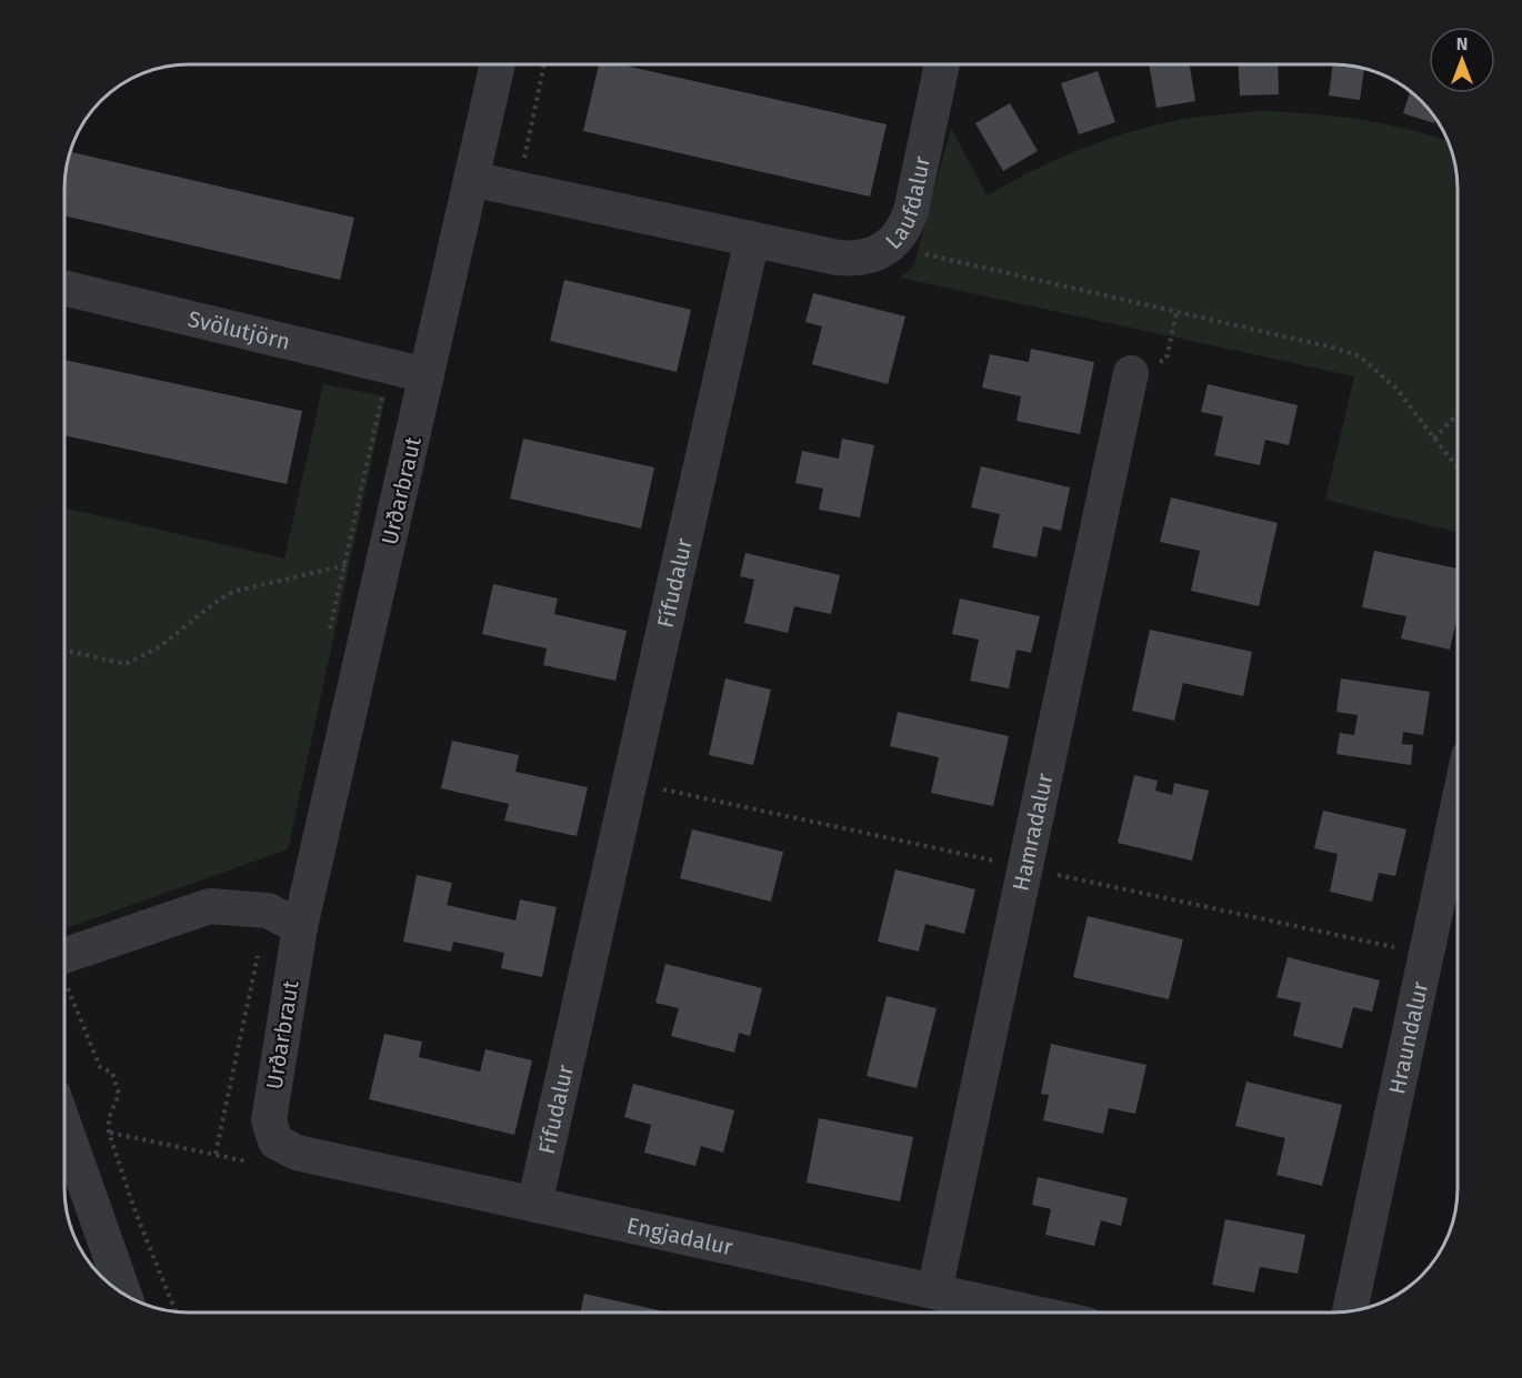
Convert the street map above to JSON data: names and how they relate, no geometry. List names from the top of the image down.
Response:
{
  "streets": {
    "street": [
      "Laufdalur",
      "Svölutjörn",
      "Urðarbraut",
      "Fífudalur",
      "Hamradalur",
      "Hraundalur",
      "Engjadalur"
    ]
  },
  "crossings": [
    ["Laufdalur", "Fífudalur"],
    ["Svölutjörn", "Urðarbraut"],
    ["Urðarbraut", "Engjadalur"],
    ["Fífudalur", "Engjadalur"],
    ["Hamradalur", "Engjadalur"]
  ],
  "north": "top"
}
